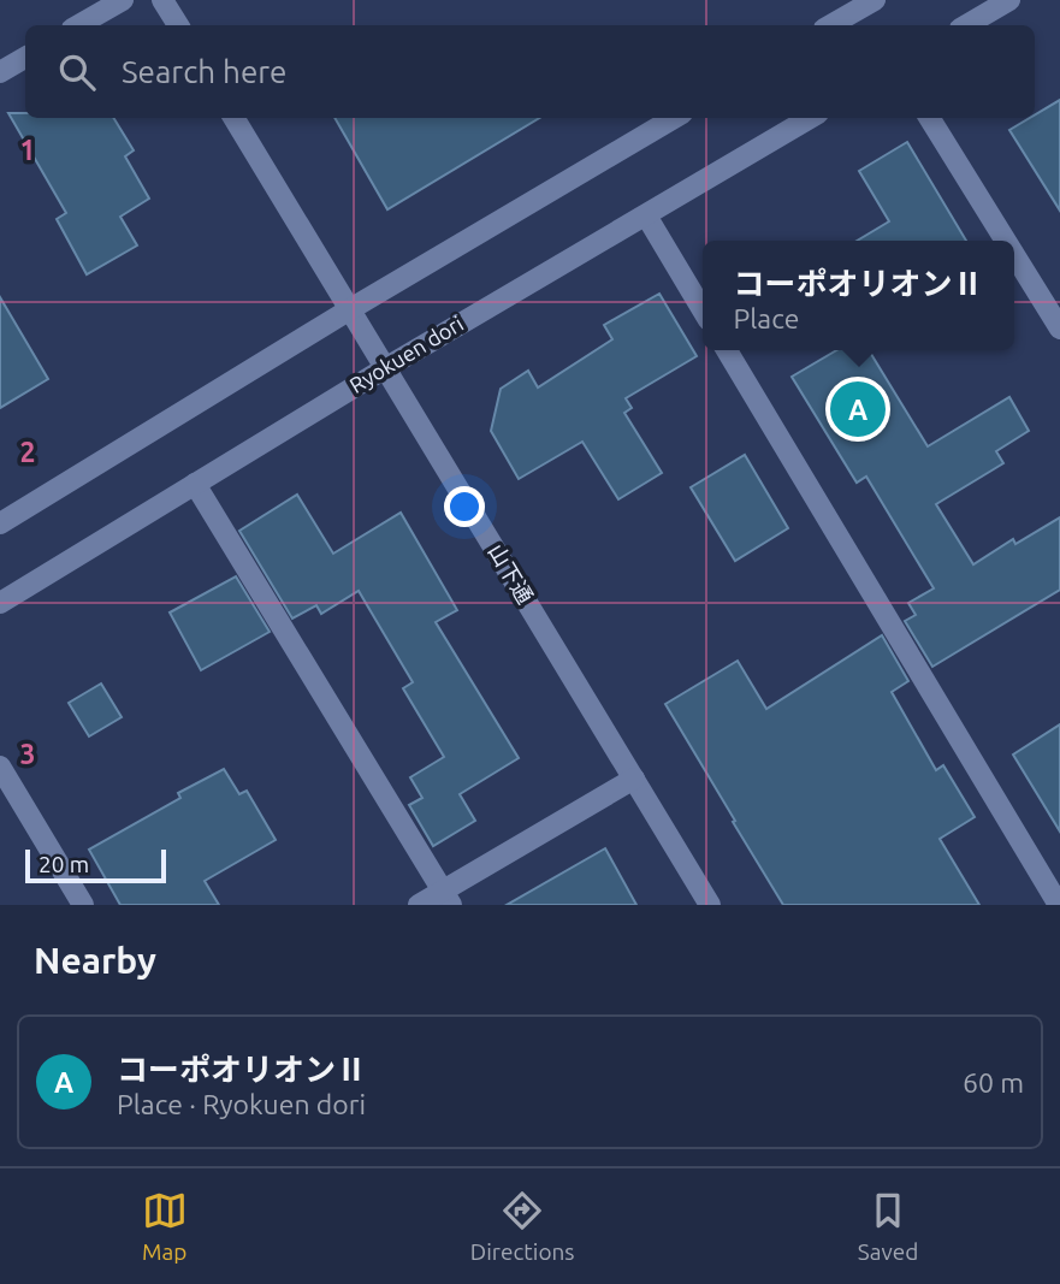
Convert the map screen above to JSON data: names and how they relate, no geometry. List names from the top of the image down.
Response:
{
  "streets": {
    "street": ["Ryokuen dori", "山下通"]
  },
  "crossings": [
    ["Ryokuen dori", "山下通"]
  ],
  "scale_bar": "20 m",
  "page": {
    "search": "Search here",
    "popup": ["コーポオリオンⅡ", "Place"],
    "pins": "A",
    "scale": "20 m",
    "heading": "Nearby",
    "list": [
      {
        "mark": "A",
        "name": "コーポオリオンⅡ",
        "note": "Place · Ryokuen dori",
        "value": "60 m"
      }
    ],
    "nav": ["Map", "Directions", "Saved"]
  },
  "grid": {
    "rows": ["1", "2", "3"]
  }
}
